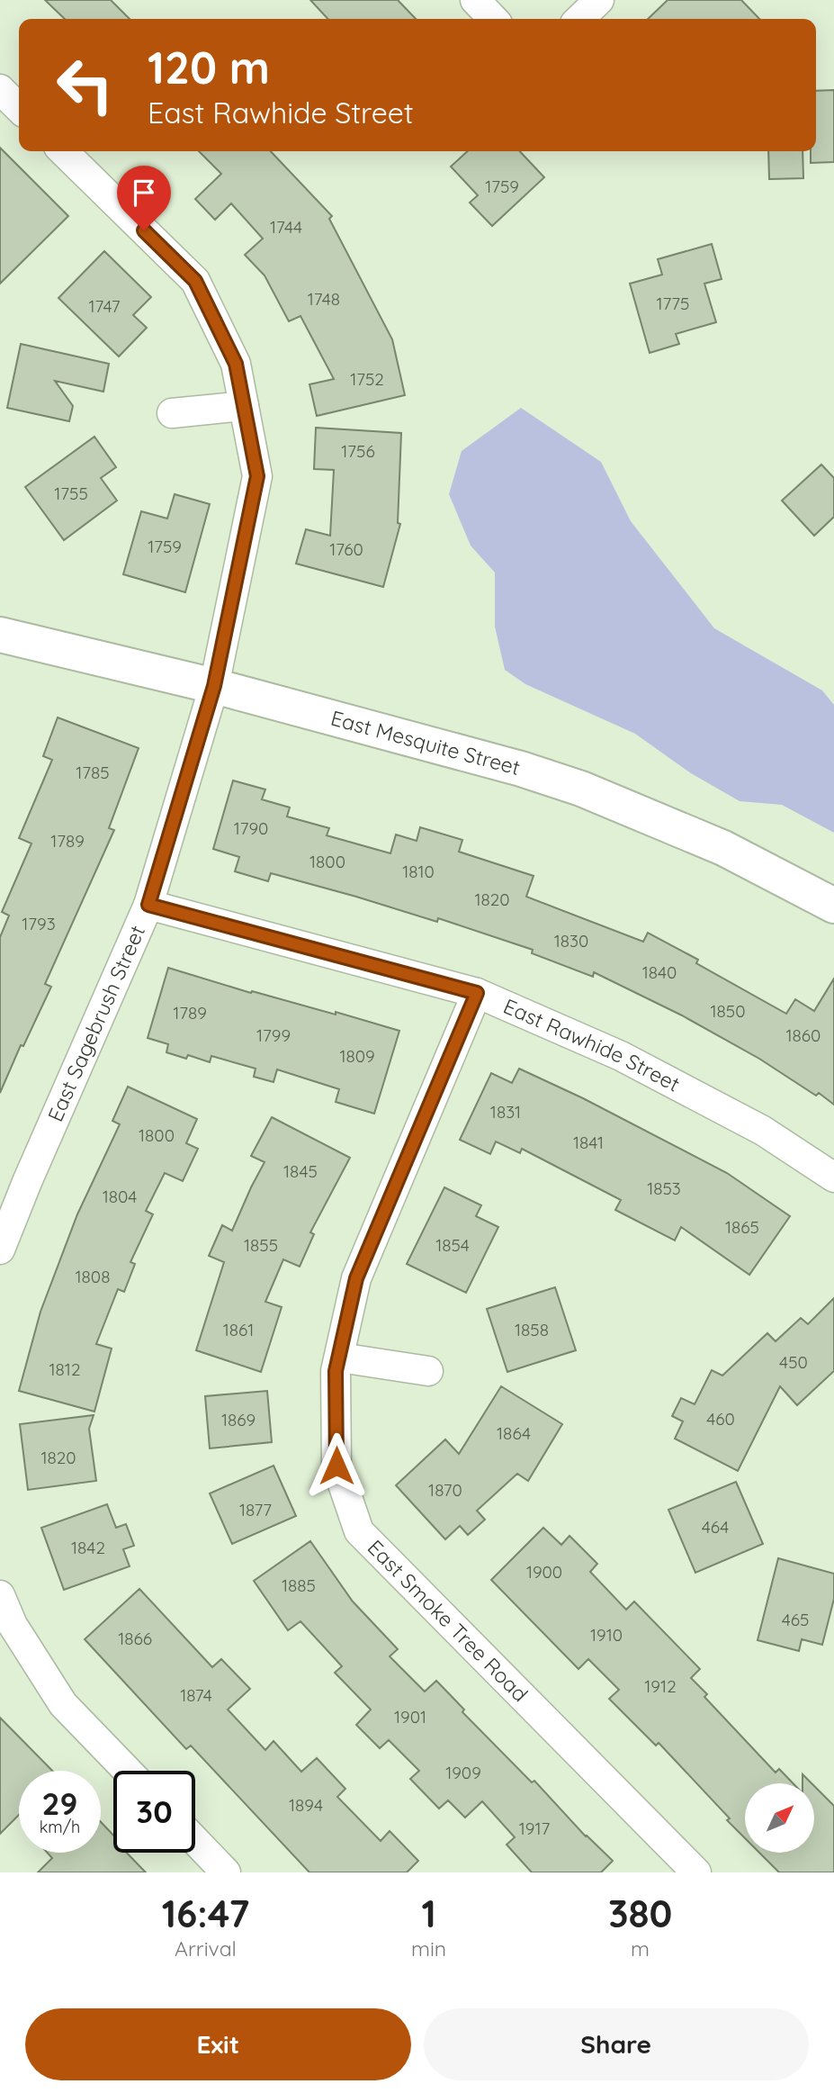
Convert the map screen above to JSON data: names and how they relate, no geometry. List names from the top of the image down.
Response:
{
  "streets": {
    "street": [
      "East Mesquite Street",
      "East Sagebrush Street",
      "East Rawhide Street",
      "East Smoke Tree Road"
    ]
  },
  "crossings": [
    ["East Mesquite Street", "East Sagebrush Street"],
    ["East Sagebrush Street", "East Rawhide Street"],
    ["East Rawhide Street", "East Smoke Tree Road"]
  ],
  "house_numbers": [
    "1759",
    "1744",
    "1748",
    "1775",
    "1747",
    "1752",
    "1756",
    "1755",
    "1759",
    "1760",
    "1785",
    "1790",
    "1789",
    "1800",
    "1810",
    "1820",
    "1793",
    "1830",
    "1840",
    "1850",
    "1789",
    "1799",
    "1860",
    "1809",
    "1831",
    "1800",
    "1841",
    "1845",
    "1853",
    "1804",
    "1865",
    "1855",
    "1854",
    "1808",
    "1861",
    "1858",
    "450",
    "1812",
    "460",
    "1869",
    "1864",
    "1820",
    "1870",
    "1877",
    "464",
    "1842",
    "1900",
    "1885",
    "465",
    "1910",
    "1866",
    "1912",
    "1874",
    "1901",
    "1909",
    "1894",
    "1917"
  ],
  "north": "top right",
  "page": {
    "turn": ["120 m", "East Rawhide Street"],
    "speed": "29 km/h",
    "limit": "30",
    "eta": [
      "16:47",
      "Arrival",
      "1",
      "min",
      "380",
      "m"
    ],
    "buttons": ["Exit", "Share"]
  }
}
